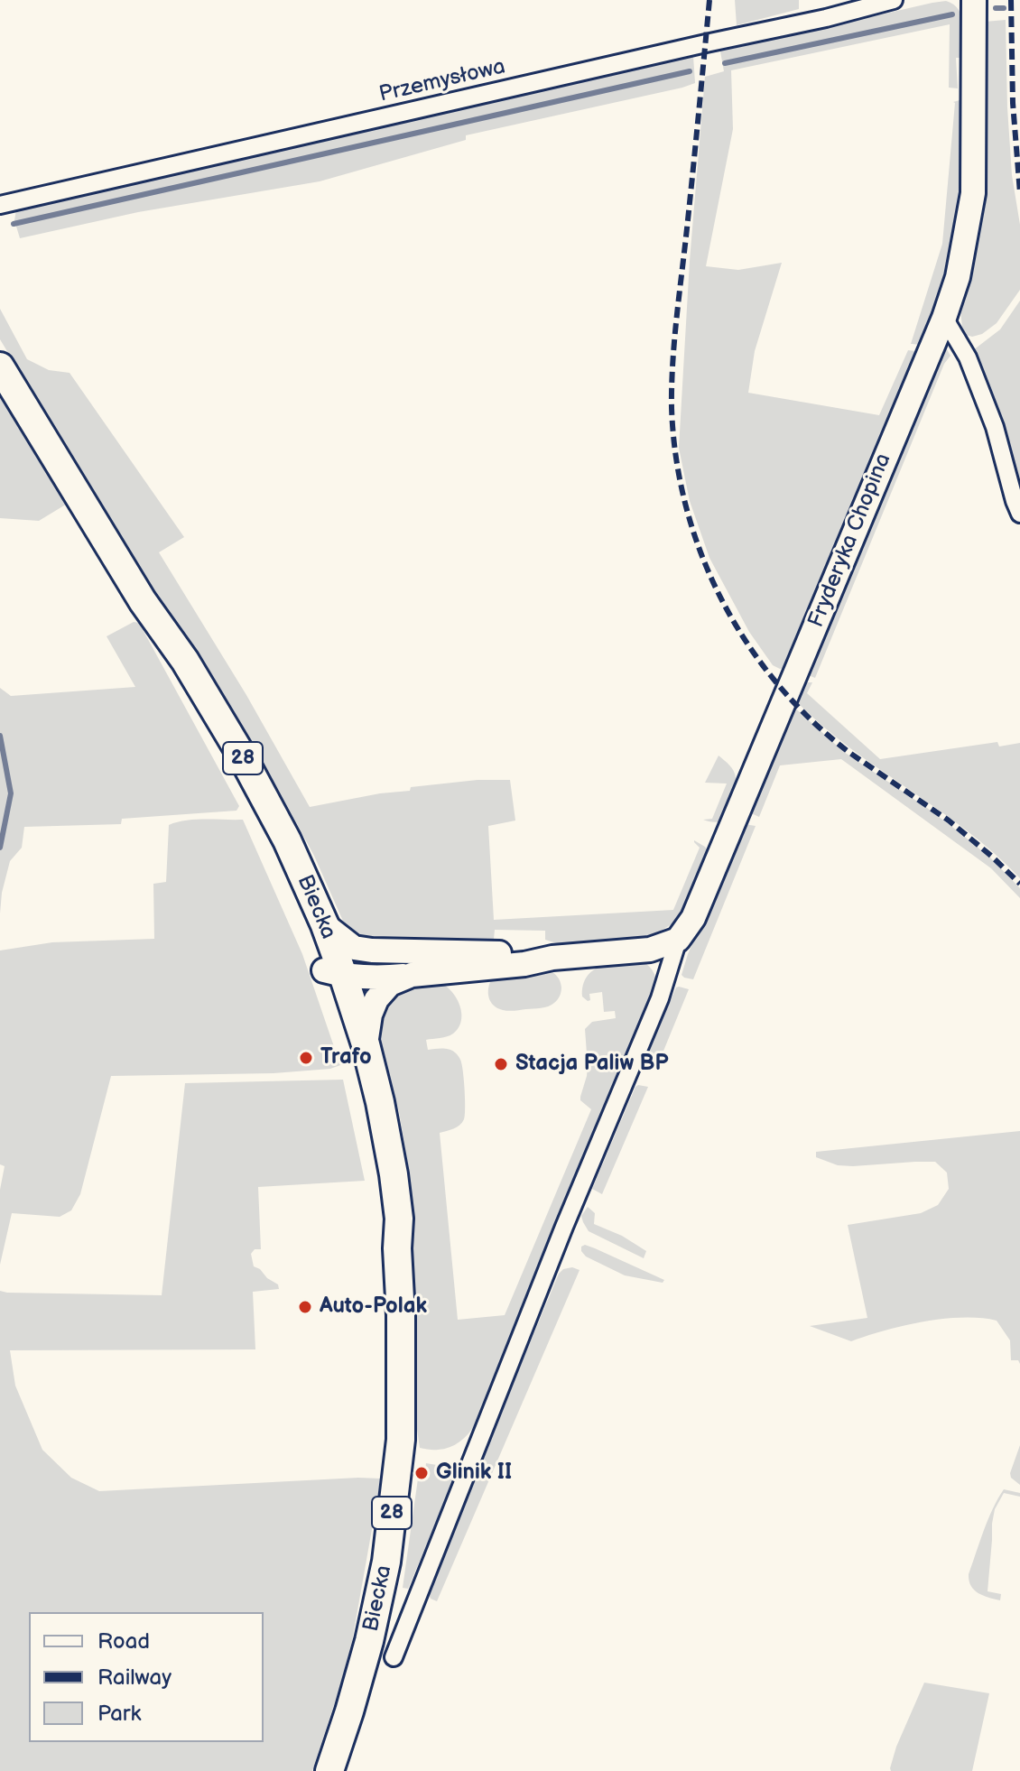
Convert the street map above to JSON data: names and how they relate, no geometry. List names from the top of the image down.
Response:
{
  "streets": {
    "main road": ["28", "Biecka"],
    "street": ["Przemysłowa", "Fryderyka Chopina"]
  },
  "places": [
    "Trafo",
    "Stacja Paliw BP",
    "Auto-Polak",
    "Glinik II"
  ],
  "legend": ["Road", "Railway", "Park"]
}
